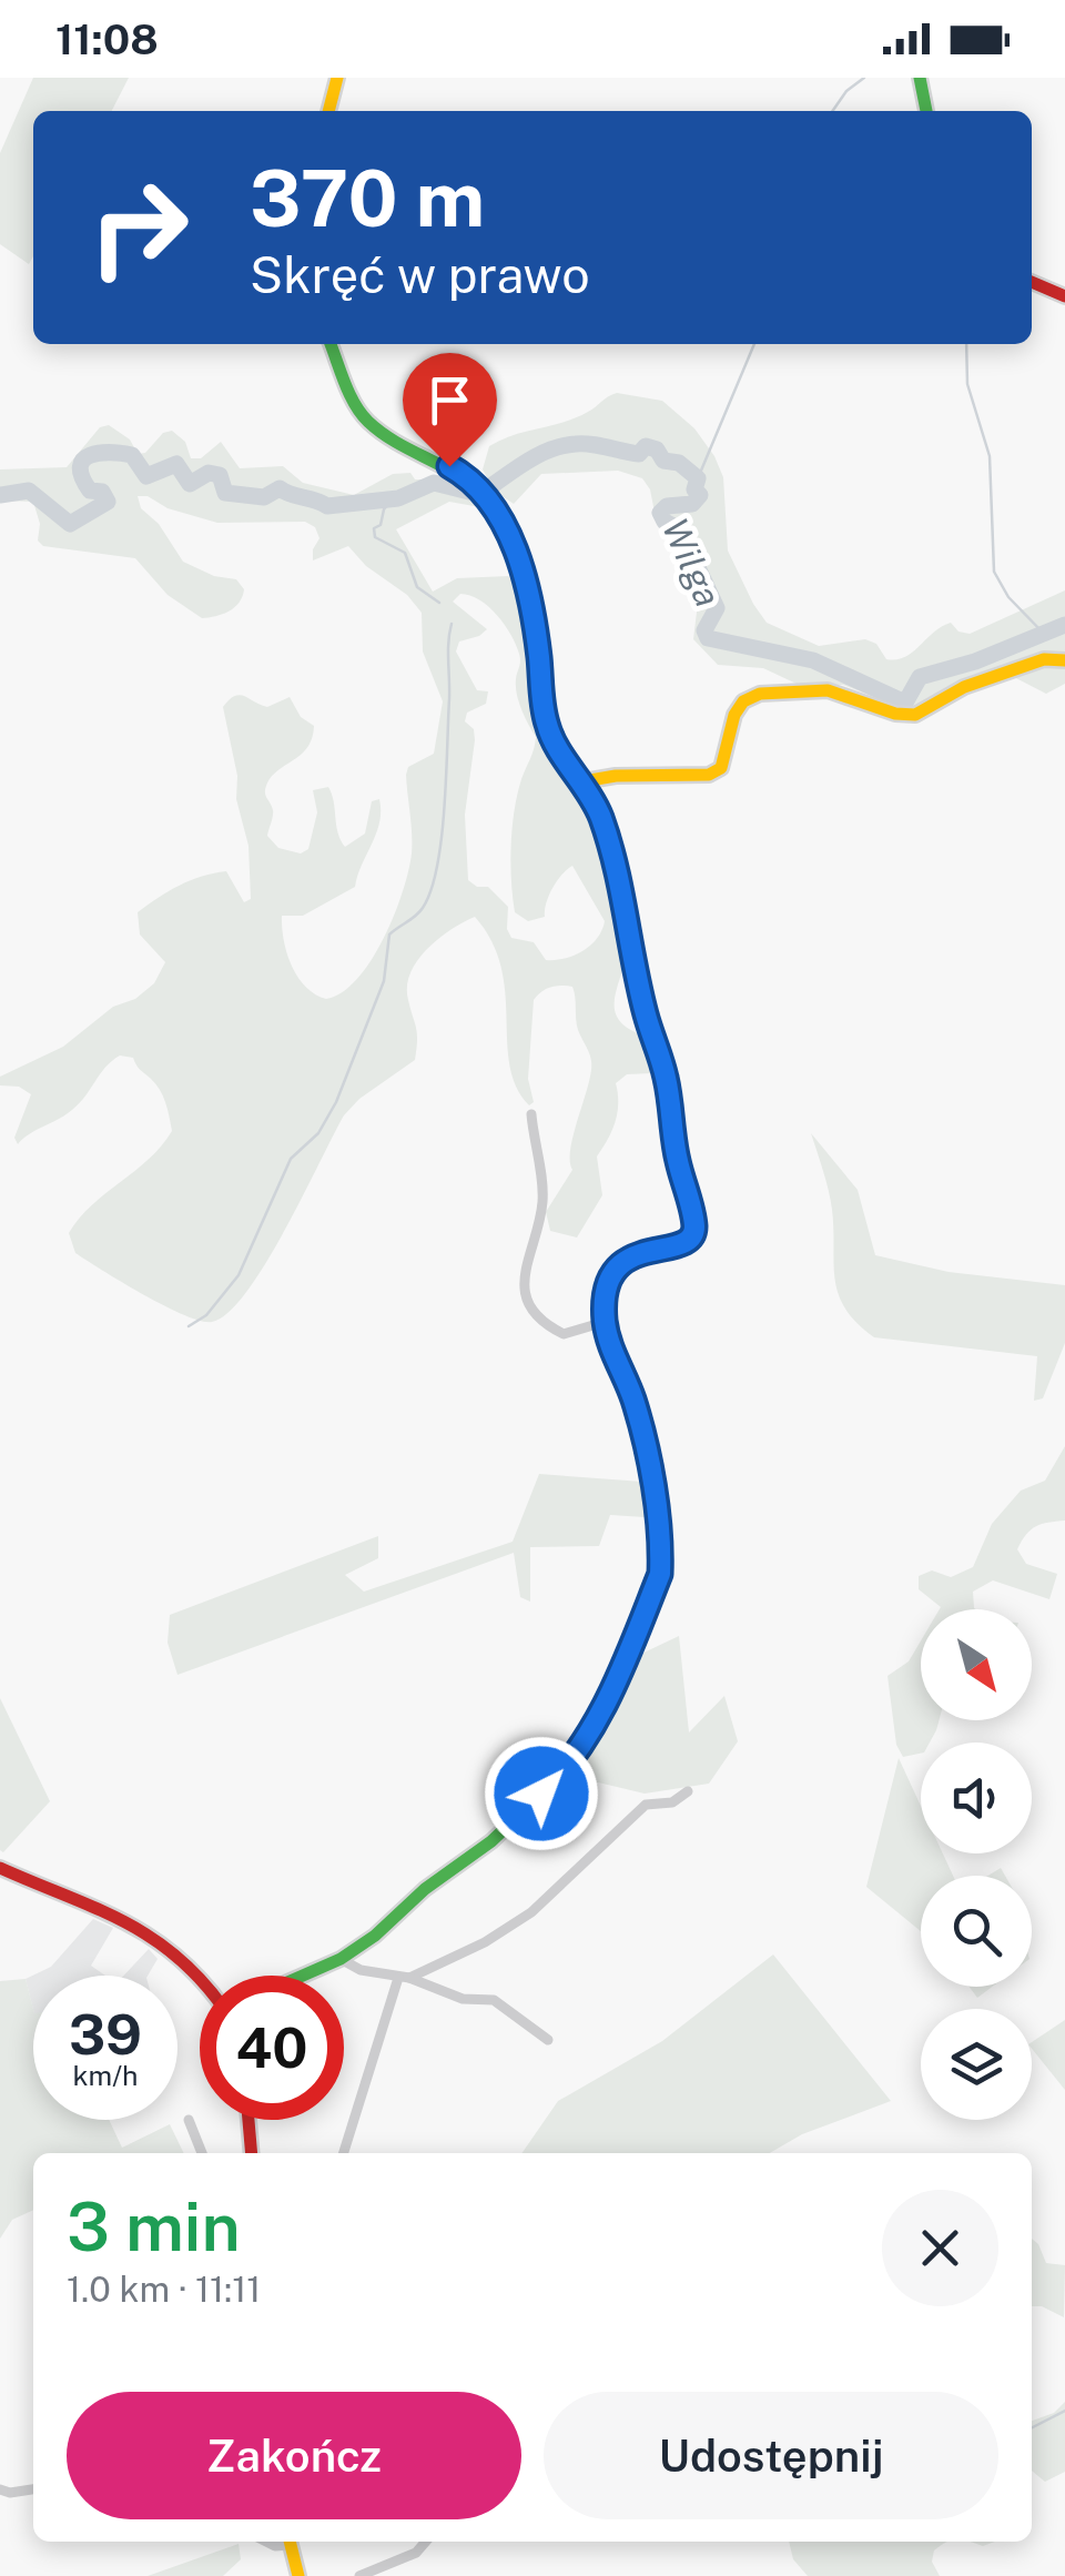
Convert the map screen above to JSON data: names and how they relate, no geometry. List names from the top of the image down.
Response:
{
  "water": ["Wilga"],
  "north": "bottom right",
  "page": {
    "status": "11:08",
    "turn": ["370 m", "Skręć w prawo"],
    "speed": "39 km/h",
    "limit": "40",
    "heading": ["3 min", "1.0 km · 11:11"],
    "buttons": ["Zakończ", "Udostępnij"]
  }
}
